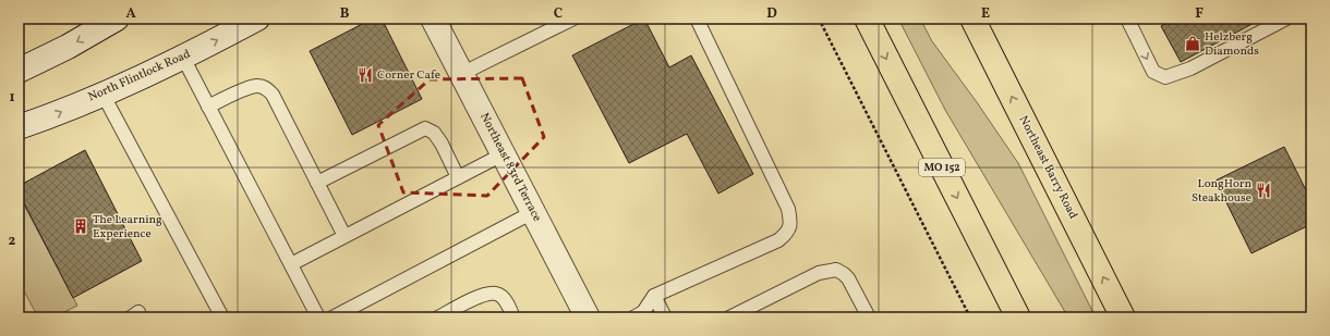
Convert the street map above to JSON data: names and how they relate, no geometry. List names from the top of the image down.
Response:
{
  "streets": {
    "highway": ["MO 152", "Northeast Barry Road"],
    "main road": ["North Flintlock Road", "Northeast 83rd Terrace"]
  },
  "places": {
    "shop": ["Helzberg Diamonds"],
    "restaurant": ["Corner Cafe", "LongHorn Steakhouse"],
    "building": ["The Learning Experience"]
  },
  "grid": {
    "columns": [
      "A",
      "B",
      "C",
      "D",
      "E",
      "F"
    ],
    "rows": ["1", "2"]
  }
}
